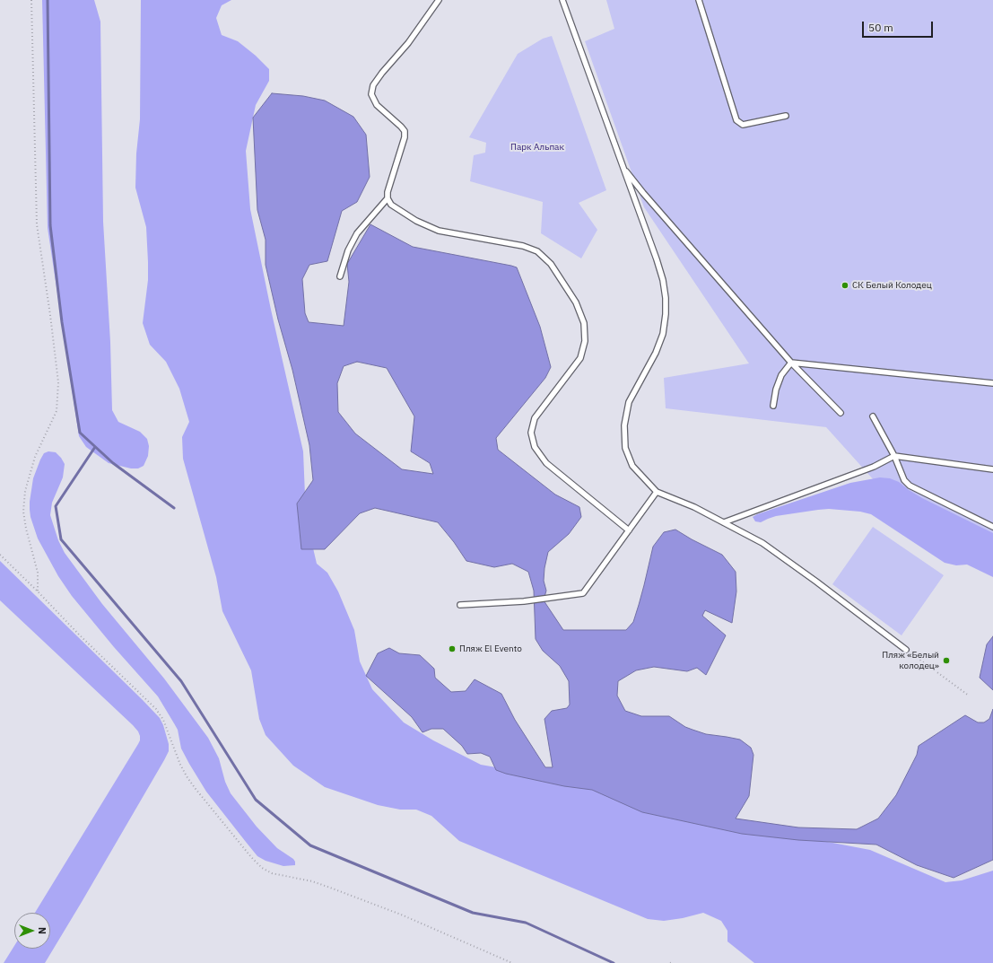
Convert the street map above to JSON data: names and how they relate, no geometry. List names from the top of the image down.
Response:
{
  "parks": ["Парк Альпак"],
  "places": ["СК Белый Колодец", "Пляж El Evento", "Пляж «Белый колодец»"],
  "scale_bar": "50 m",
  "north": "right"
}
